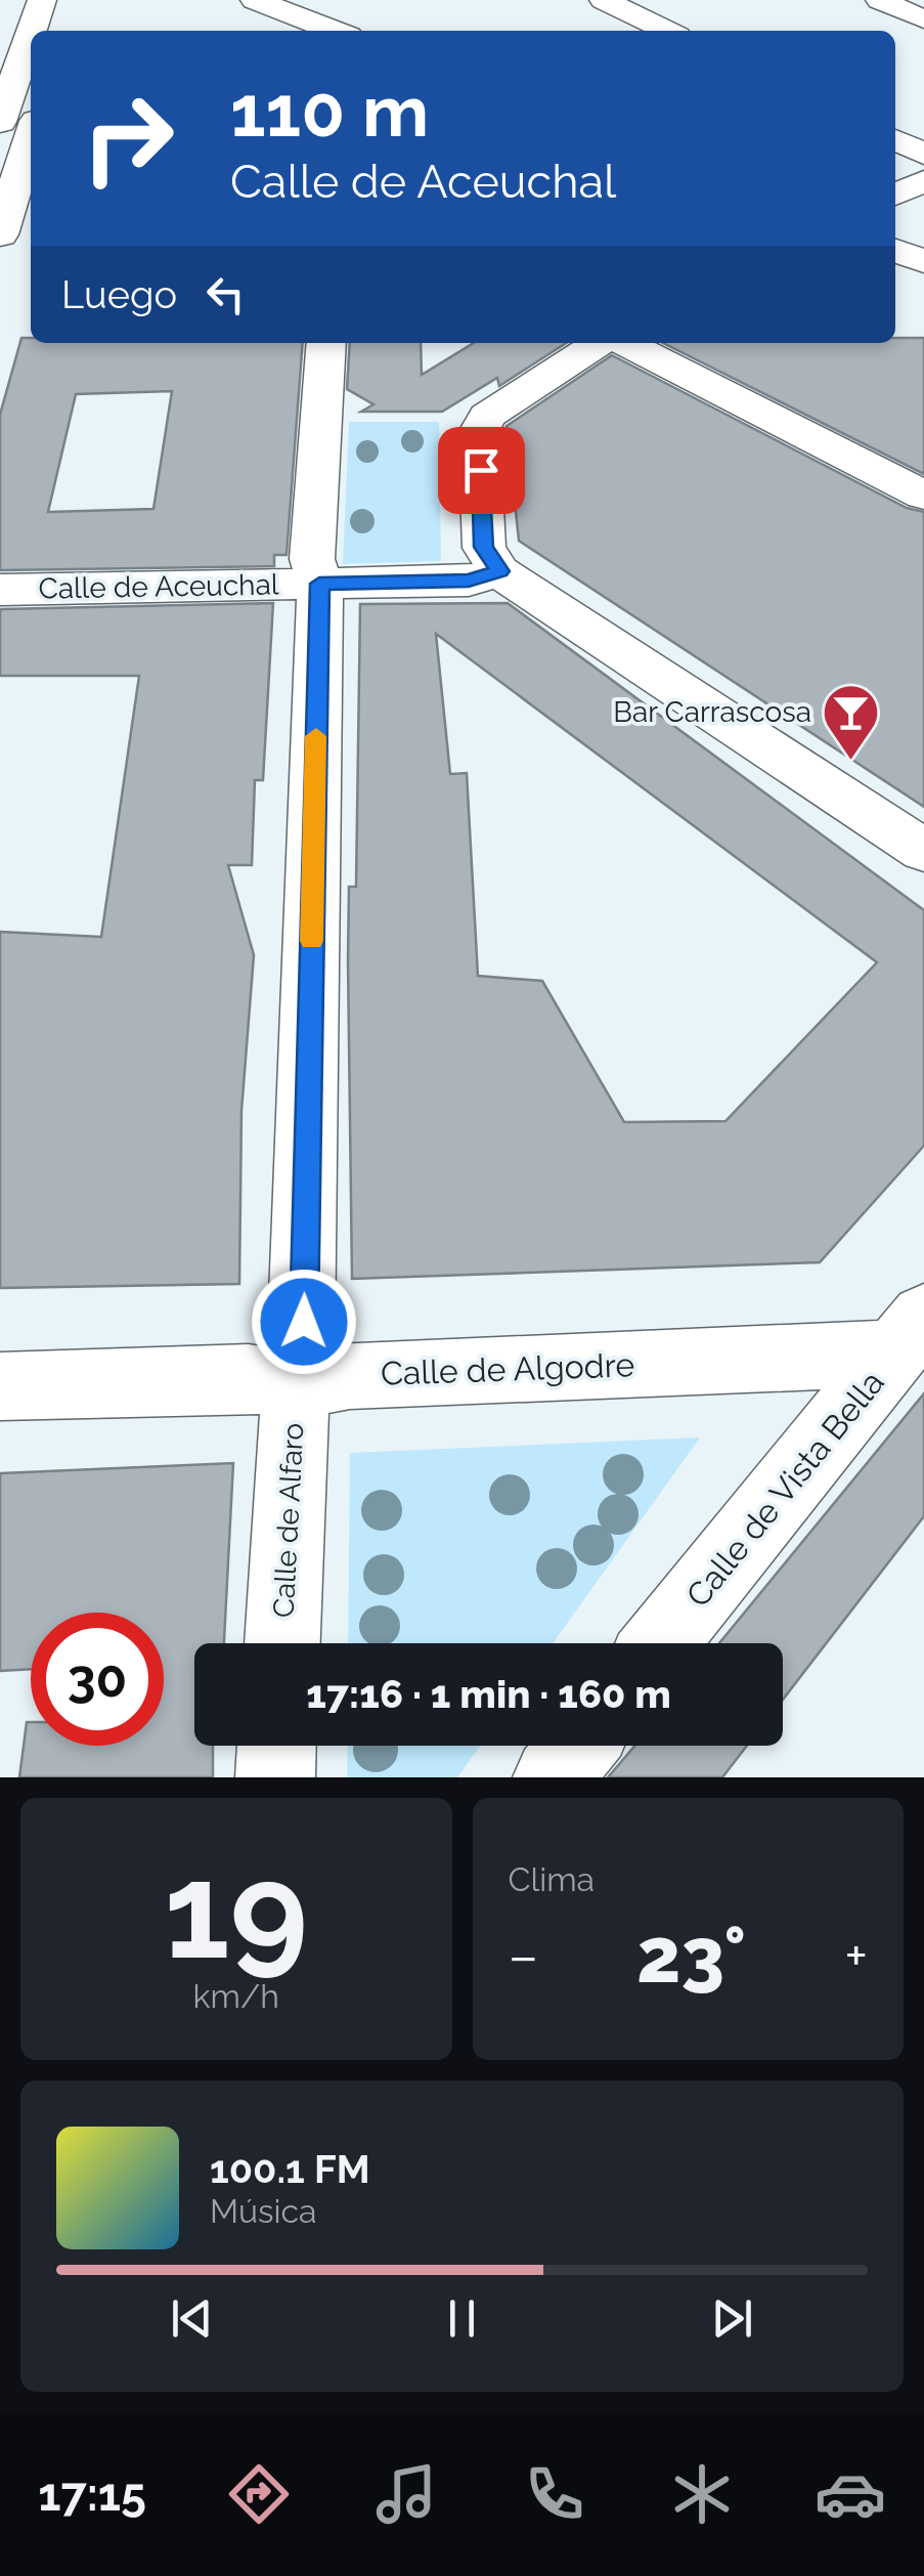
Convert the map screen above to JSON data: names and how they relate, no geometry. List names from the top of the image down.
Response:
{
  "streets": {
    "street": [
      "Calle de Aceuchal",
      "Calle de Algodre",
      "Calle de Vista Bella",
      "Calle de Alfaro"
    ]
  },
  "crossings": [
    ["Calle de Aceuchal", "Calle de Alfaro"],
    ["Calle de Algodre", "Calle de Vista Bella"],
    ["Calle de Algodre", "Calle de Alfaro"]
  ],
  "places": {
    "bar": ["Bar Carrascosa"]
  },
  "page": {
    "turn": ["110 m", "Calle de Aceuchal"],
    "then": "Luego",
    "limit": "30",
    "trip": "17:16 · 1 min · 160 m",
    "tile": [
      ["19", "km/h"],
      "Clima"
    ],
    "heat": ["−", "23°", "+"],
    "song": ["100.1 FM", "Música"],
    "tabs": "17:15"
  }
}
